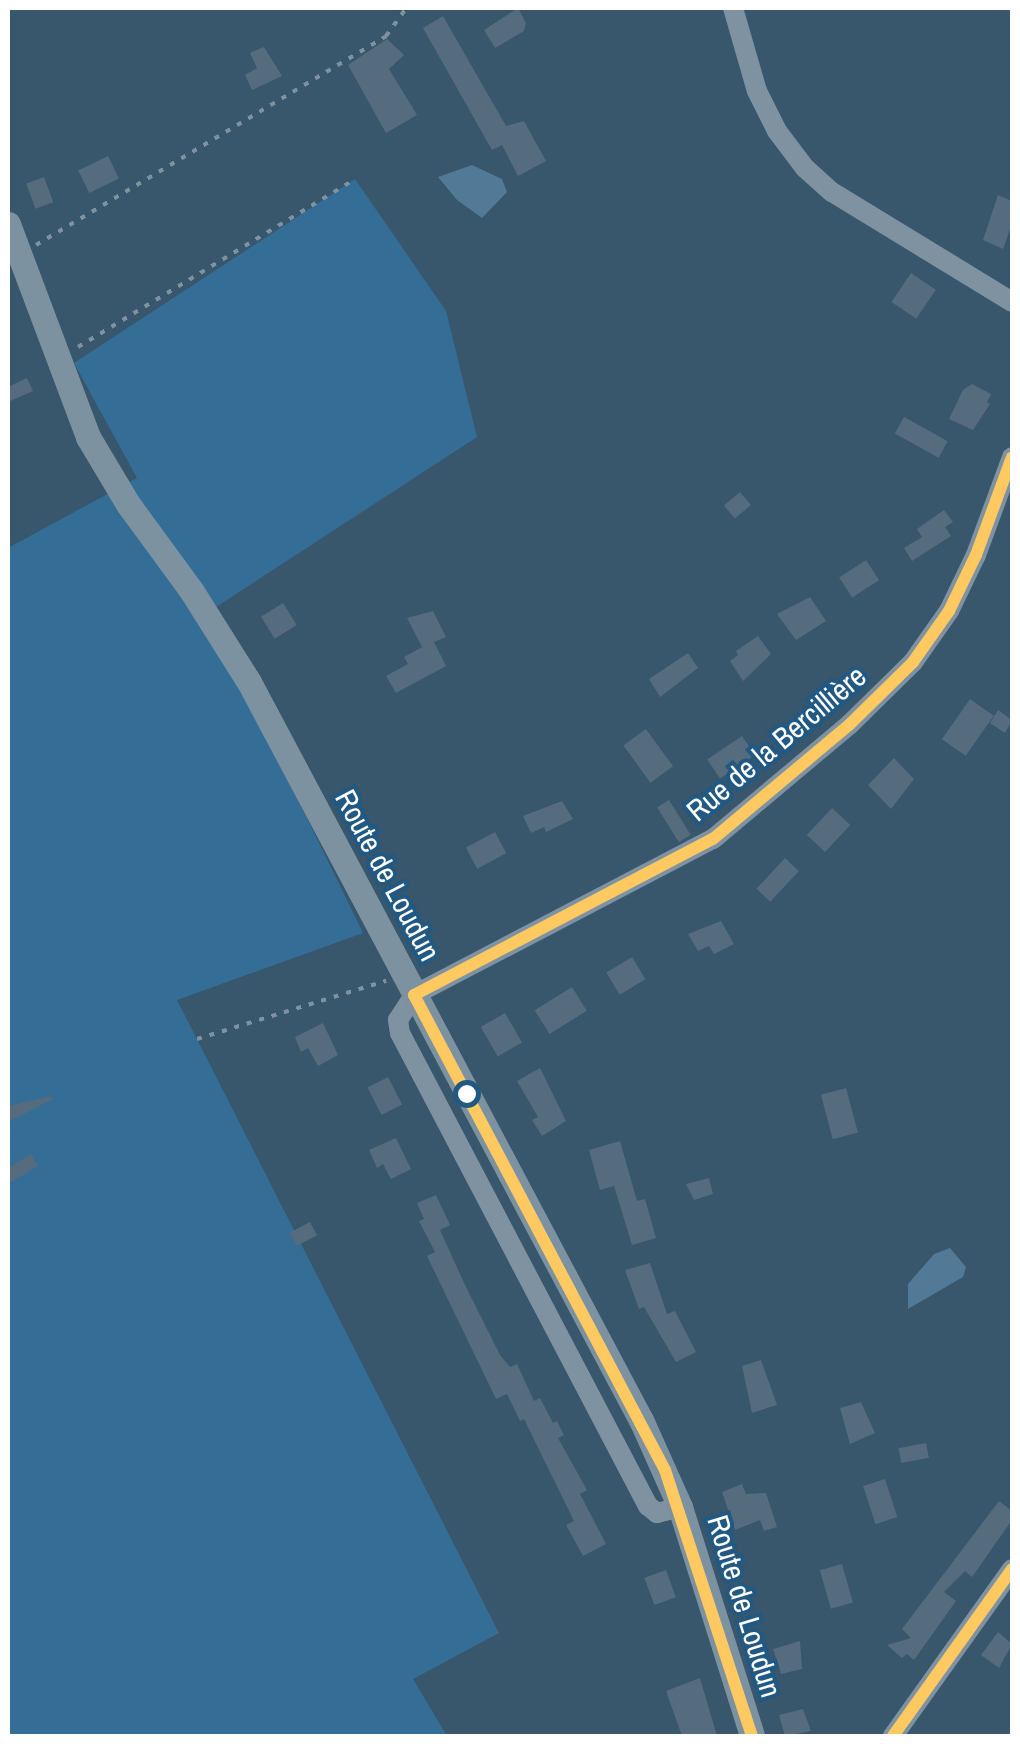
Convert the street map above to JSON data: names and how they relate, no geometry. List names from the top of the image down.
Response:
{
  "streets": {
    "main road": ["Route de Loudun"],
    "street": ["Rue de la Bercillière"]
  },
  "crossings": [
    ["Rue de la Bercillière", "Route de Loudun"]
  ]
}
